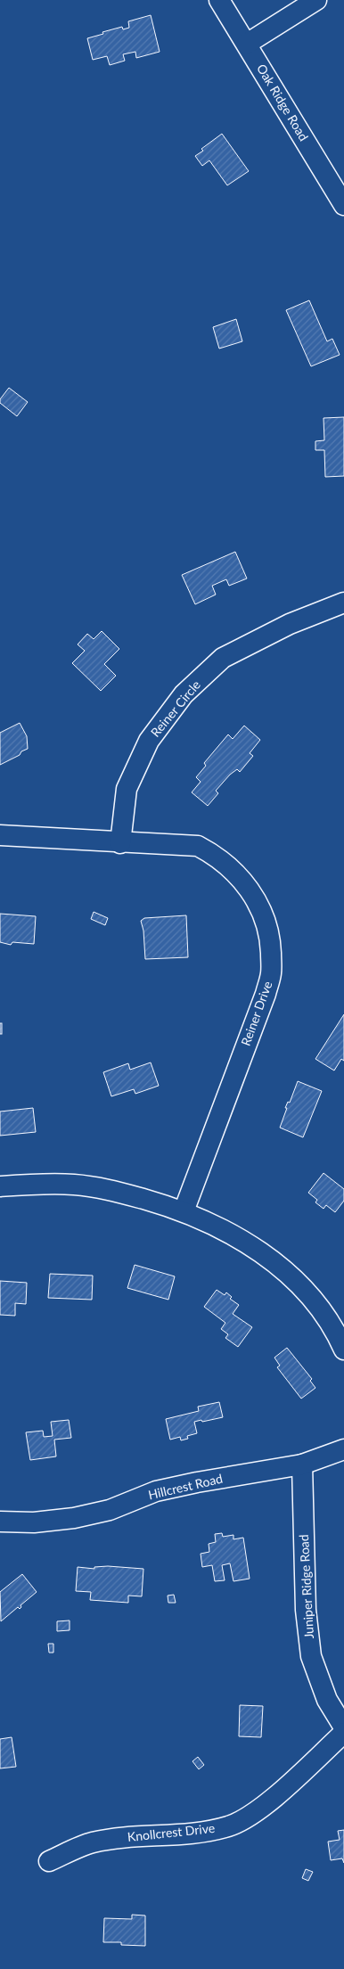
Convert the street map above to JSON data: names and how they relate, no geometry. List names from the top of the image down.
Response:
{
  "streets": {
    "street": [
      "Oak Ridge Road",
      "Reiner Circle",
      "Reiner Drive",
      "Hillcrest Road",
      "Juniper Ridge Road",
      "Knollcrest Drive"
    ]
  },
  "crossings": [
    ["Reiner Circle", "Reiner Drive"],
    ["Hillcrest Road", "Juniper Ridge Road"]
  ]
}
